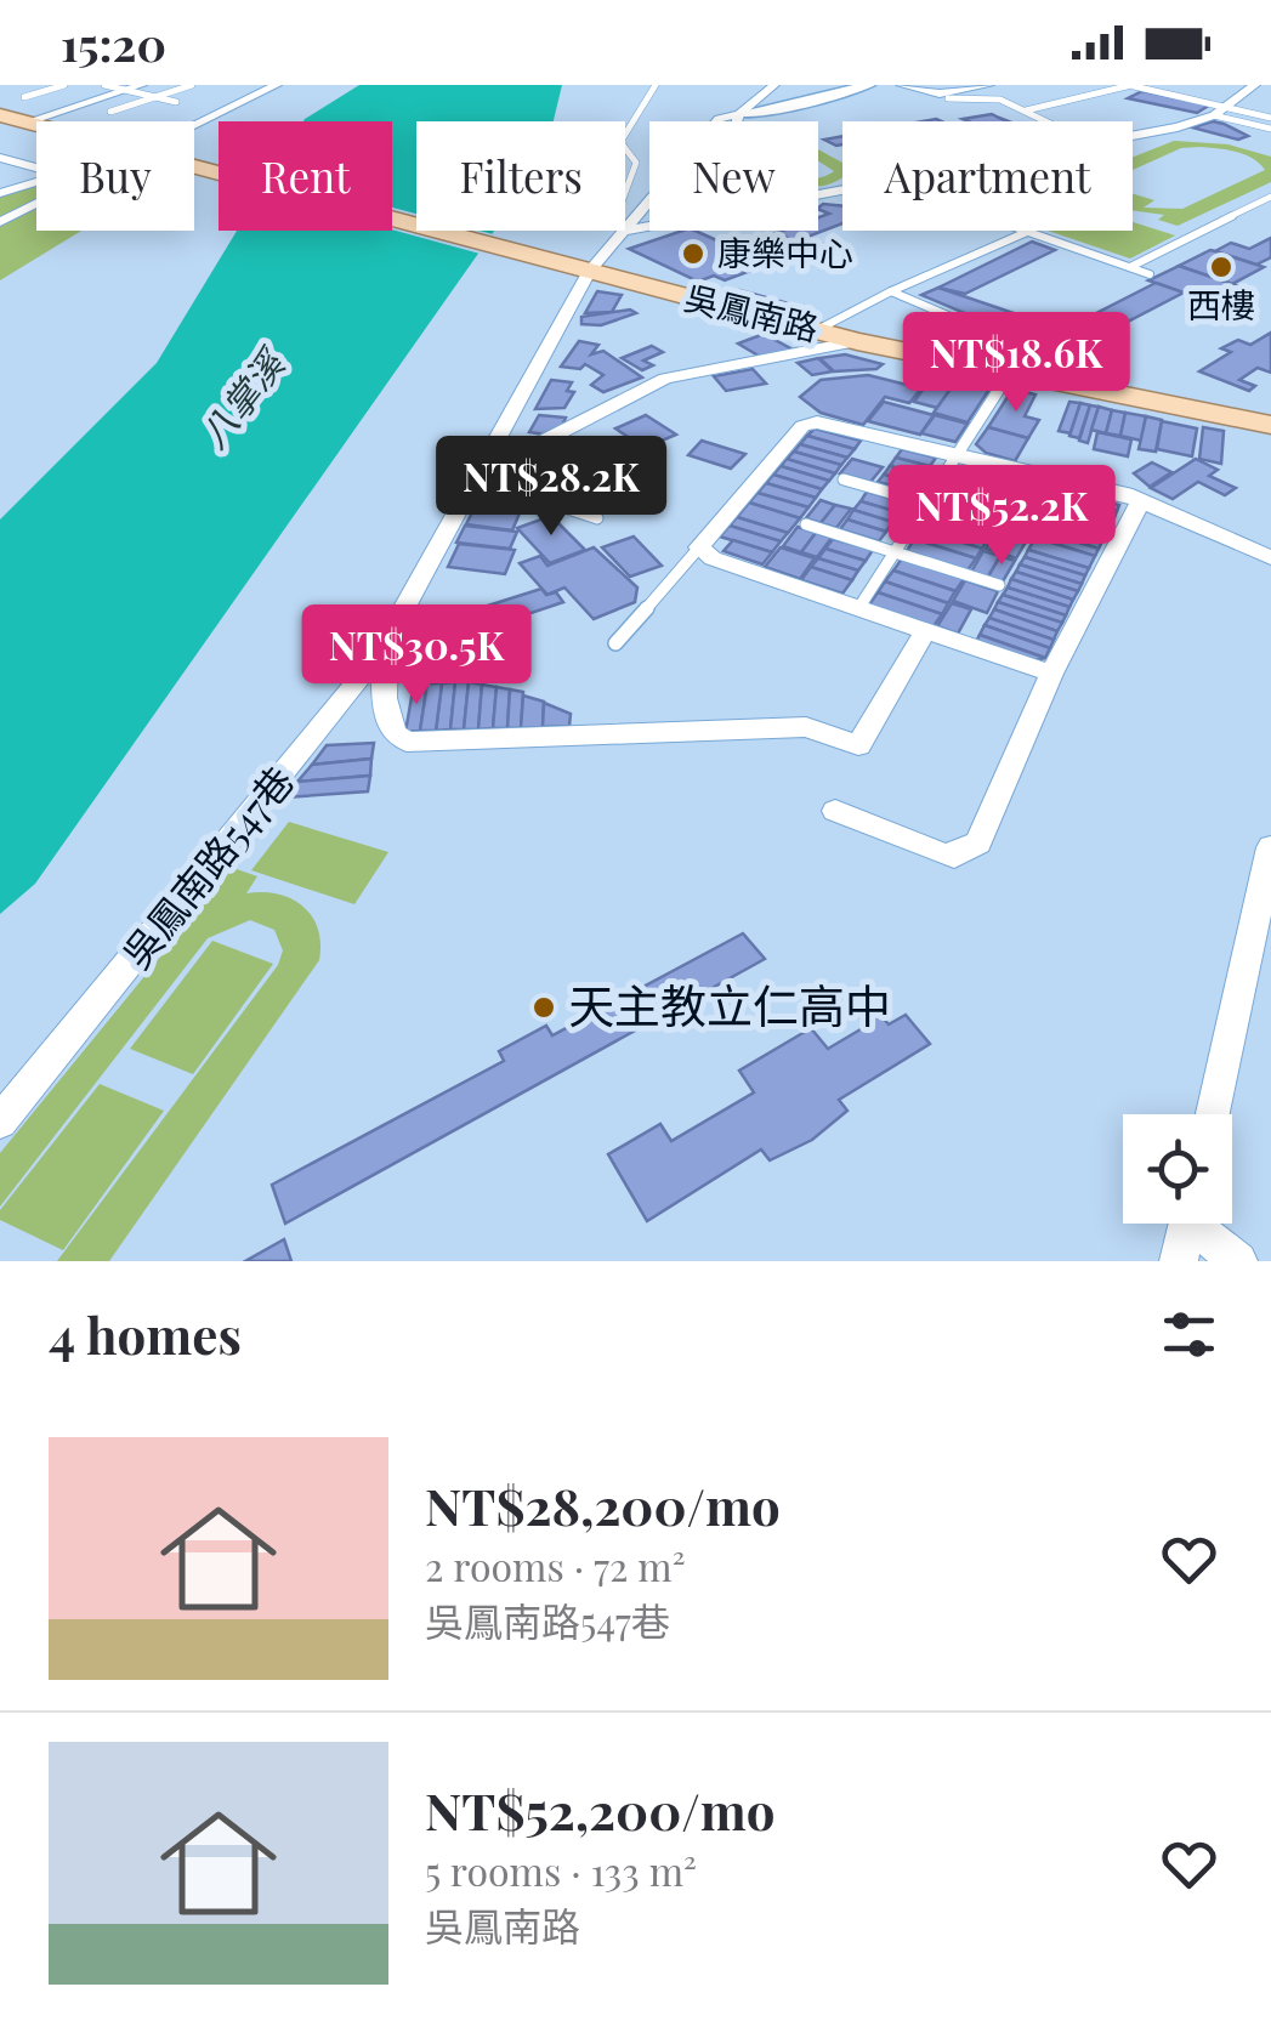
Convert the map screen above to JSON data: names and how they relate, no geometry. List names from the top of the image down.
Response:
{
  "streets": {
    "main road": ["吳鳳南路"],
    "street": ["吳鳳南路547巷"]
  },
  "crossings": [
    ["吳鳳南路", "吳鳳南路547巷"]
  ],
  "water": ["八掌溪"],
  "places": ["康樂中心", "西樓", "天主教立仁高中"],
  "page": {
    "status": "15:20",
    "chip": [
      "Buy",
      "Rent",
      "Filters",
      "New",
      "Apartment"
    ],
    "price": [
      "NT$18.6K",
      "NT$28.2K",
      "NT$52.2K",
      "NT$30.5K"
    ],
    "heading": "4 homes",
    "list": [
      {
        "name": "NT$28,200/mo",
        "note": "2 rooms · 72 m² · 吳鳳南路547巷"
      },
      {
        "name": "NT$52,200/mo",
        "note": "5 rooms · 133 m² · 吳鳳南路"
      }
    ]
  }
}
